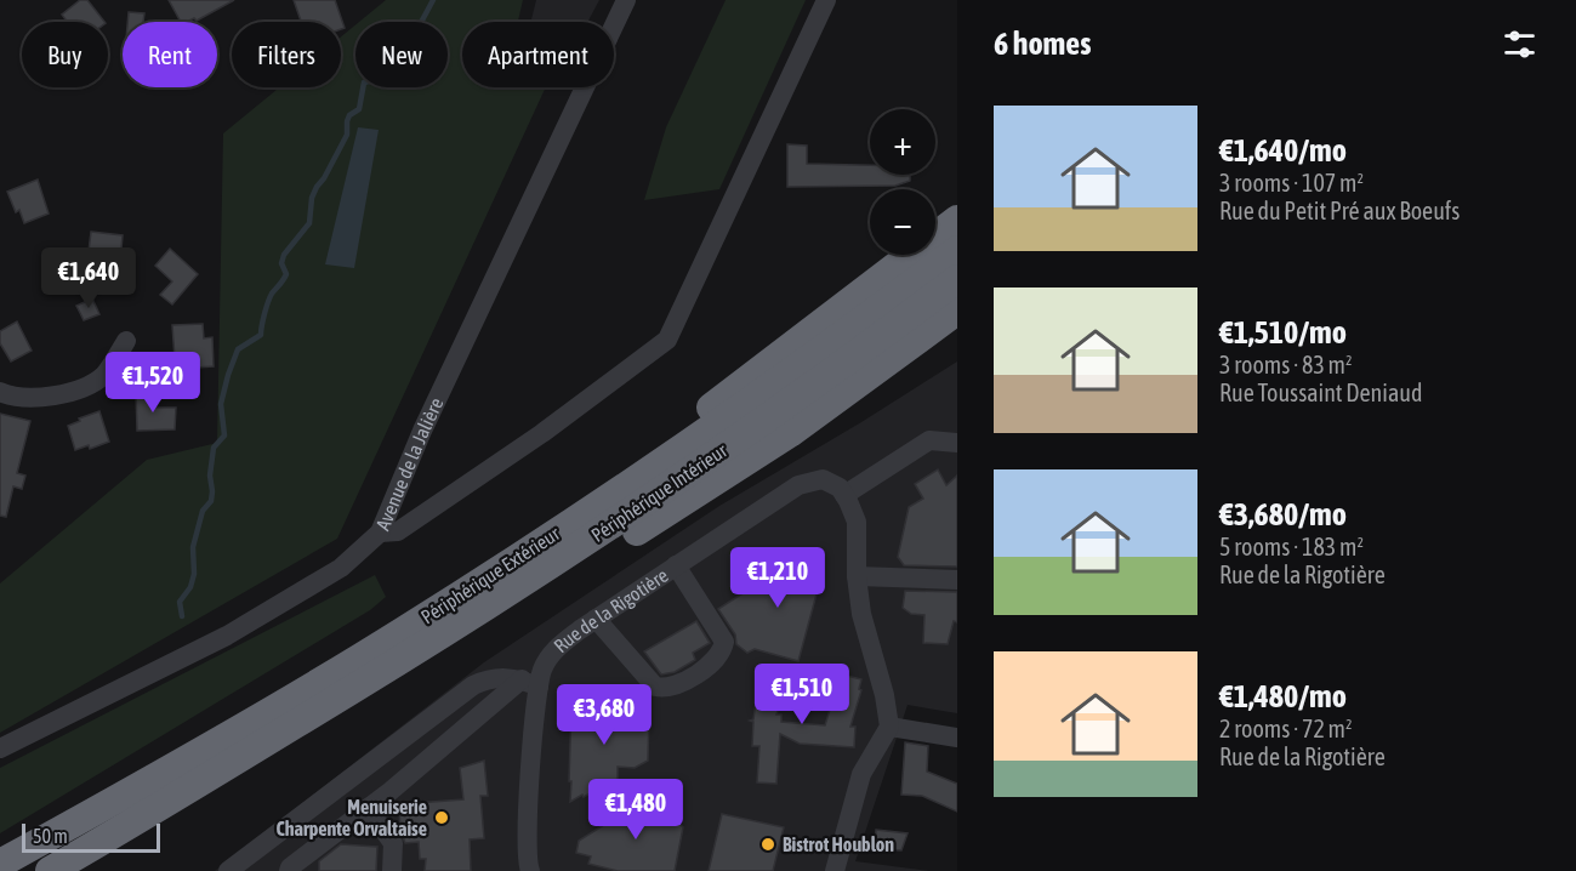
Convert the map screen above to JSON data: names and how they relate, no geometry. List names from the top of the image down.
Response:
{
  "streets": {
    "highway": ["Périphérique Intérieur", "Périphérique Extérieur"],
    "street": ["Avenue de la Jalière", "Rue de la Rigotière"]
  },
  "places": ["Menuiserie Charpente Orvaltaise", "Bistrot Houblon"],
  "scale_bar": "50 m",
  "page": {
    "heading": "6 homes",
    "chip": [
      "Buy",
      "Rent",
      "Filters",
      "New",
      "Apartment"
    ],
    "list": [
      {
        "name": "€1,640/mo",
        "note": "3 rooms · 107 m² · Rue du Petit Pré aux Boeufs"
      },
      {
        "name": "€1,510/mo",
        "note": "3 rooms · 83 m² · Rue Toussaint Deniaud"
      },
      {
        "name": "€3,680/mo",
        "note": "5 rooms · 183 m² · Rue de la Rigotière"
      },
      {
        "name": "€1,480/mo",
        "note": "2 rooms · 72 m² · Rue de la Rigotière"
      }
    ],
    "map_buttons": ["+", "−"],
    "price": [
      "€1,640",
      "€1,520",
      "€1,210",
      "€1,510",
      "€3,680",
      "€1,480"
    ],
    "scale": "50 m"
  }
}
